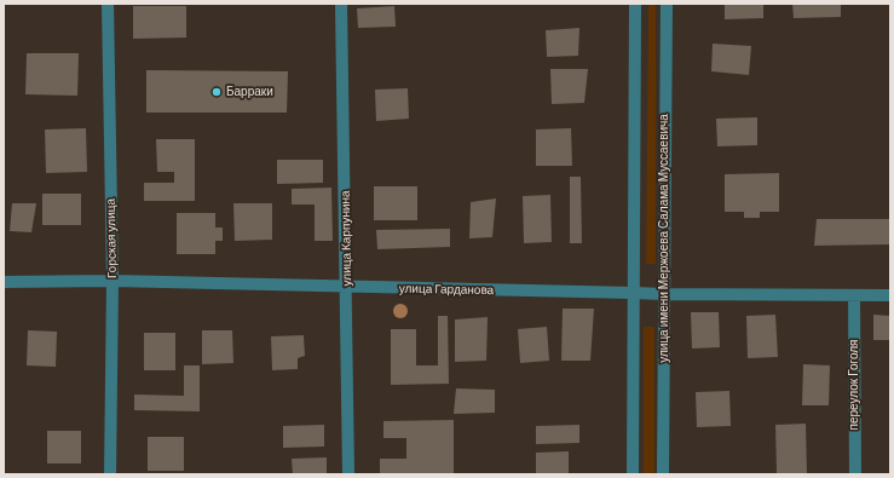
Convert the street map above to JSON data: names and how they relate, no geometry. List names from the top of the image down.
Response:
{
  "streets": {
    "street": [
      "Горская улица",
      "улица Карпунина",
      "улица имени Мержоева Салама Муссаевича",
      "улица Гарданова",
      "переулок Гоголя"
    ]
  },
  "crossings": [
    ["Горская улица", "улица Гарданова"],
    ["улица Карпунина", "улица Гарданова"],
    ["улица имени Мержоева Салама Муссаевича", "улица Гарданова"],
    ["улица Гарданова", "переулок Гоголя"]
  ],
  "places": ["Барраки"]
}
